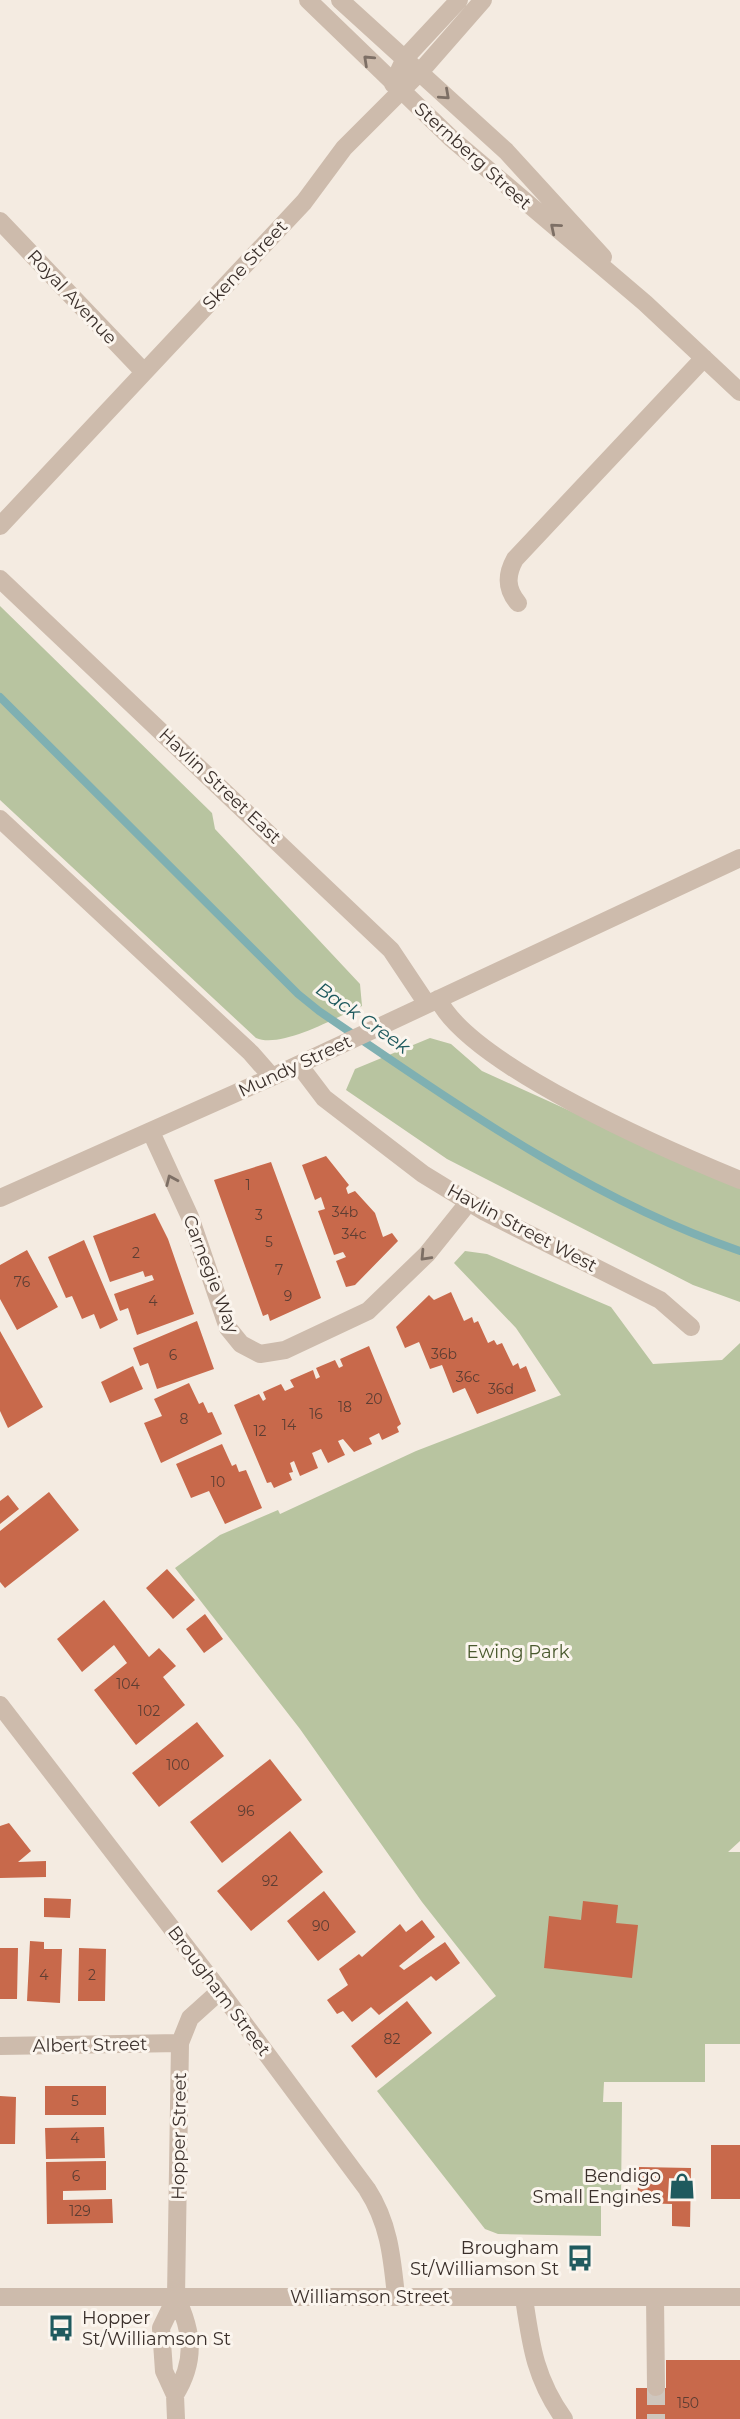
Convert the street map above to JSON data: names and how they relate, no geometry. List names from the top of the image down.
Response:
{
  "streets": {
    "street": [
      "Sternberg Street",
      "Skene Street",
      "Royal Avenue",
      "Havlin Street East",
      "Mundy Street",
      "Havlin Street West",
      "Carnegie Way",
      "Brougham Street",
      "Albert Street",
      "Hopper Street",
      "Williamson Street"
    ]
  },
  "crossings": [
    ["Sternberg Street", "Skene Street"],
    ["Skene Street", "Royal Avenue"],
    ["Havlin Street East", "Mundy Street"],
    ["Mundy Street", "Havlin Street West"],
    ["Mundy Street", "Carnegie Way"],
    ["Havlin Street West", "Carnegie Way"],
    ["Brougham Street", "Hopper Street"],
    ["Brougham Street", "Williamson Street"],
    ["Albert Street", "Hopper Street"],
    ["Hopper Street", "Williamson Street"]
  ],
  "water": ["Back Creek"],
  "parks": ["Ewing Park"],
  "places": {
    "shop": ["Bendigo Small Engines"],
    "bus stop": ["Brougham St/Williamson St", "Hopper St/Williamson St"]
  },
  "house_numbers": [
    "1",
    "34b",
    "3",
    "34c",
    "5",
    "2",
    "7",
    "76",
    "9",
    "4",
    "36b",
    "6",
    "36c",
    "36d",
    "20",
    "18",
    "16",
    "8",
    "14",
    "12",
    "10",
    "104",
    "102",
    "100",
    "96",
    "92",
    "90",
    "4",
    "2",
    "82",
    "5",
    "4",
    "6",
    "129",
    "150"
  ]
}
